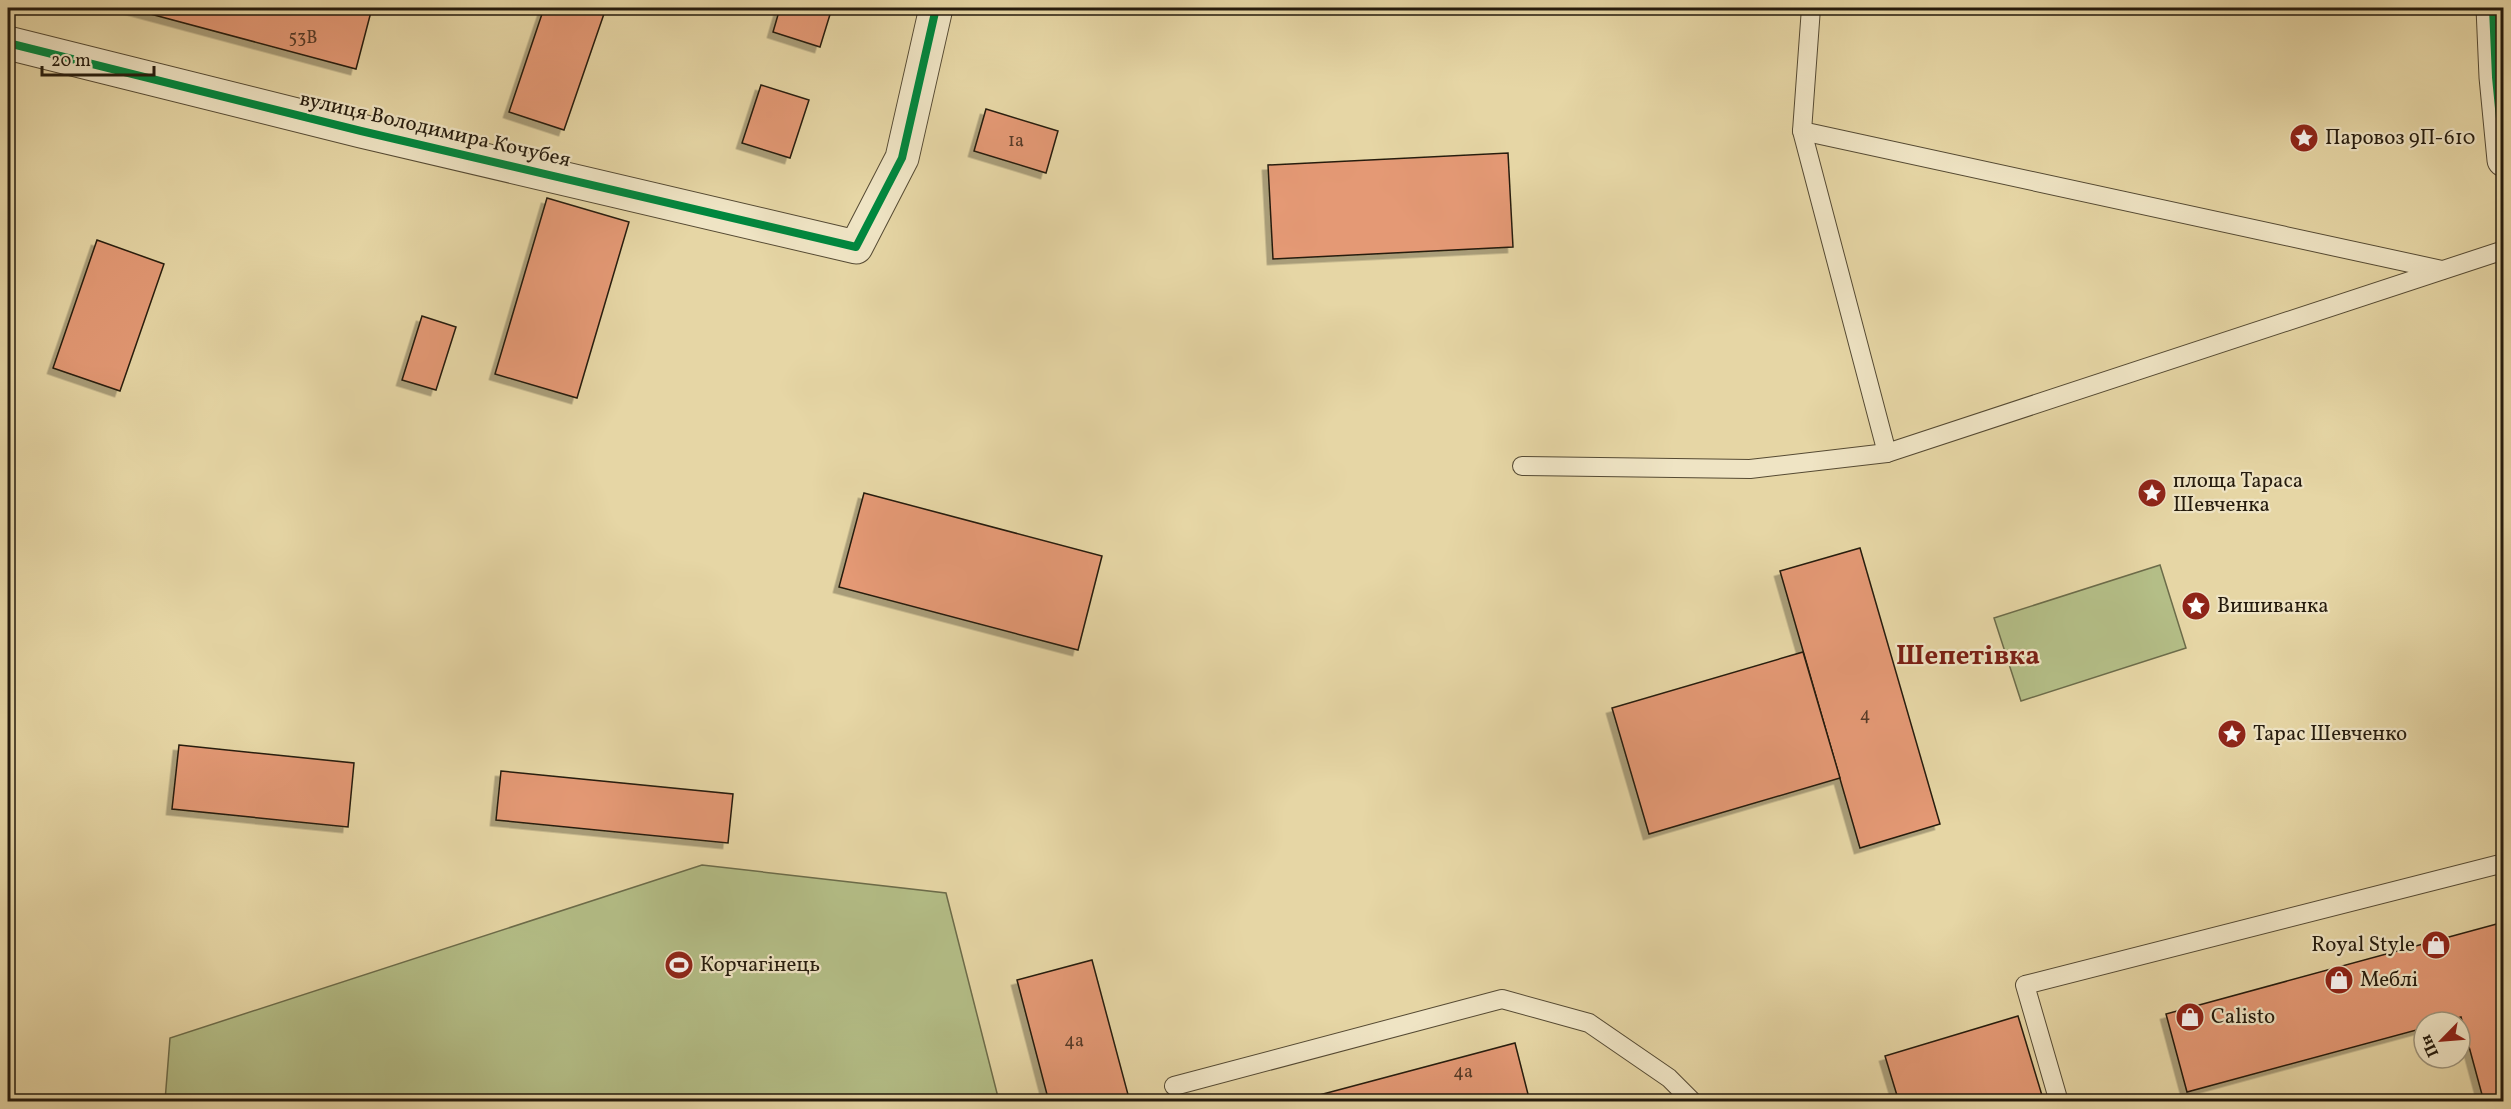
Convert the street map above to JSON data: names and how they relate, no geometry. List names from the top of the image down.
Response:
{
  "streets": {
    "street": ["вулиця Володимира Кочубея"]
  },
  "districts": ["Шепетівка"],
  "places": {
    "place": [
      "Паровоз 9П-610",
      "площа Тараса Шевченка",
      "Вишиванка",
      "Тарас Шевченко"
    ],
    "shop": ["Royal Style", "Меблі", "Calisto"],
    "sports": ["Корчагінець"]
  },
  "house_numbers": [
    "53В",
    "1а",
    "4",
    "4а",
    "4а"
  ],
  "scale_bar": "20 m",
  "north": "bottom left"
}
